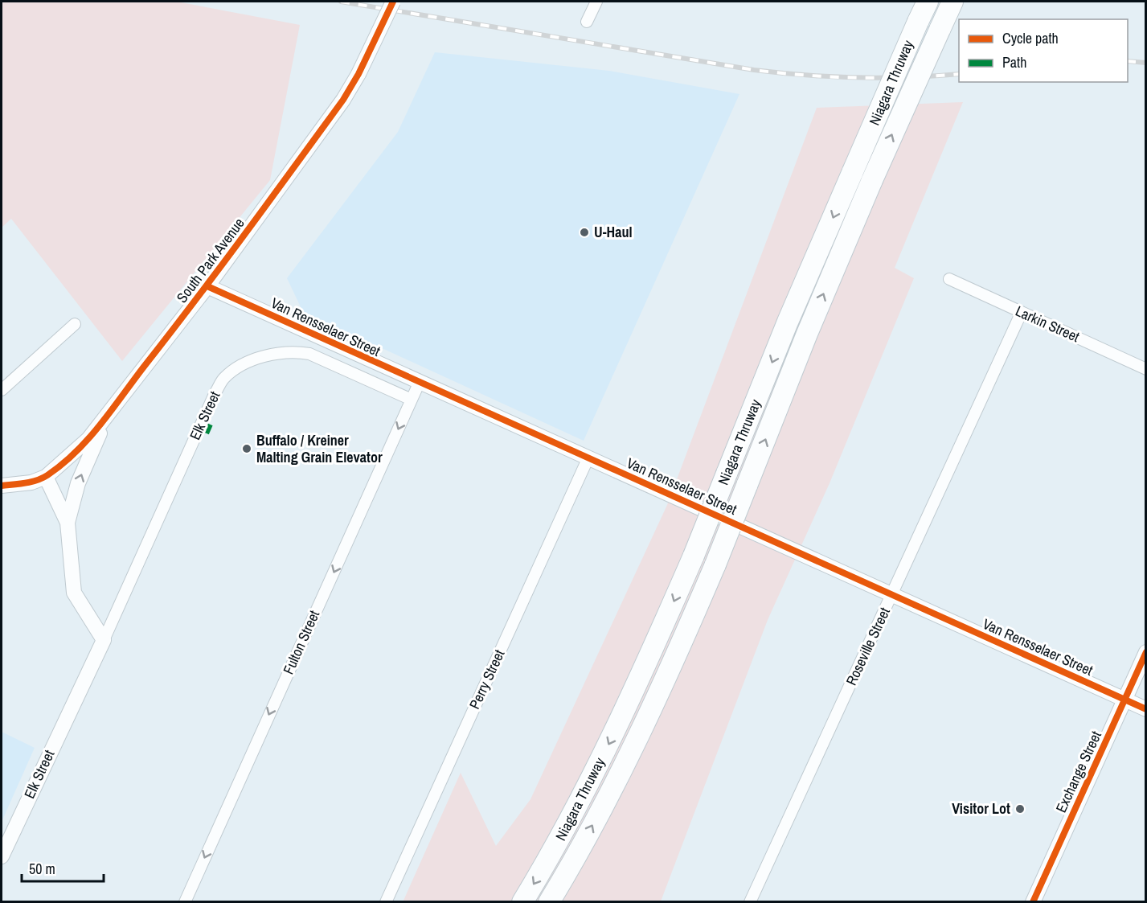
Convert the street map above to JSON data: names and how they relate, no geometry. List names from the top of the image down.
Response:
{
  "streets": {
    "highway": ["Niagara Thruway"],
    "street": [
      "South Park Avenue",
      "Larkin Street",
      "Van Rensselaer Street",
      "Elk Street",
      "Fulton Street",
      "Roseville Street",
      "Perry Street",
      "Exchange Street"
    ]
  },
  "crossings": [
    ["South Park Avenue", "Van Rensselaer Street"],
    ["Larkin Street", "Roseville Street"],
    ["Van Rensselaer Street", "Fulton Street"],
    ["Van Rensselaer Street", "Roseville Street"],
    ["Van Rensselaer Street", "Perry Street"],
    ["Van Rensselaer Street", "Exchange Street"],
    ["Elk Street", "Fulton Street"]
  ],
  "one_way": ["Fulton Street"],
  "places": ["U-Haul", "Buffalo / Kreiner Malting Grain Elevator", "Visitor Lot"],
  "legend": ["Cycle path", "Path"],
  "scale_bar": "50 m"
}
